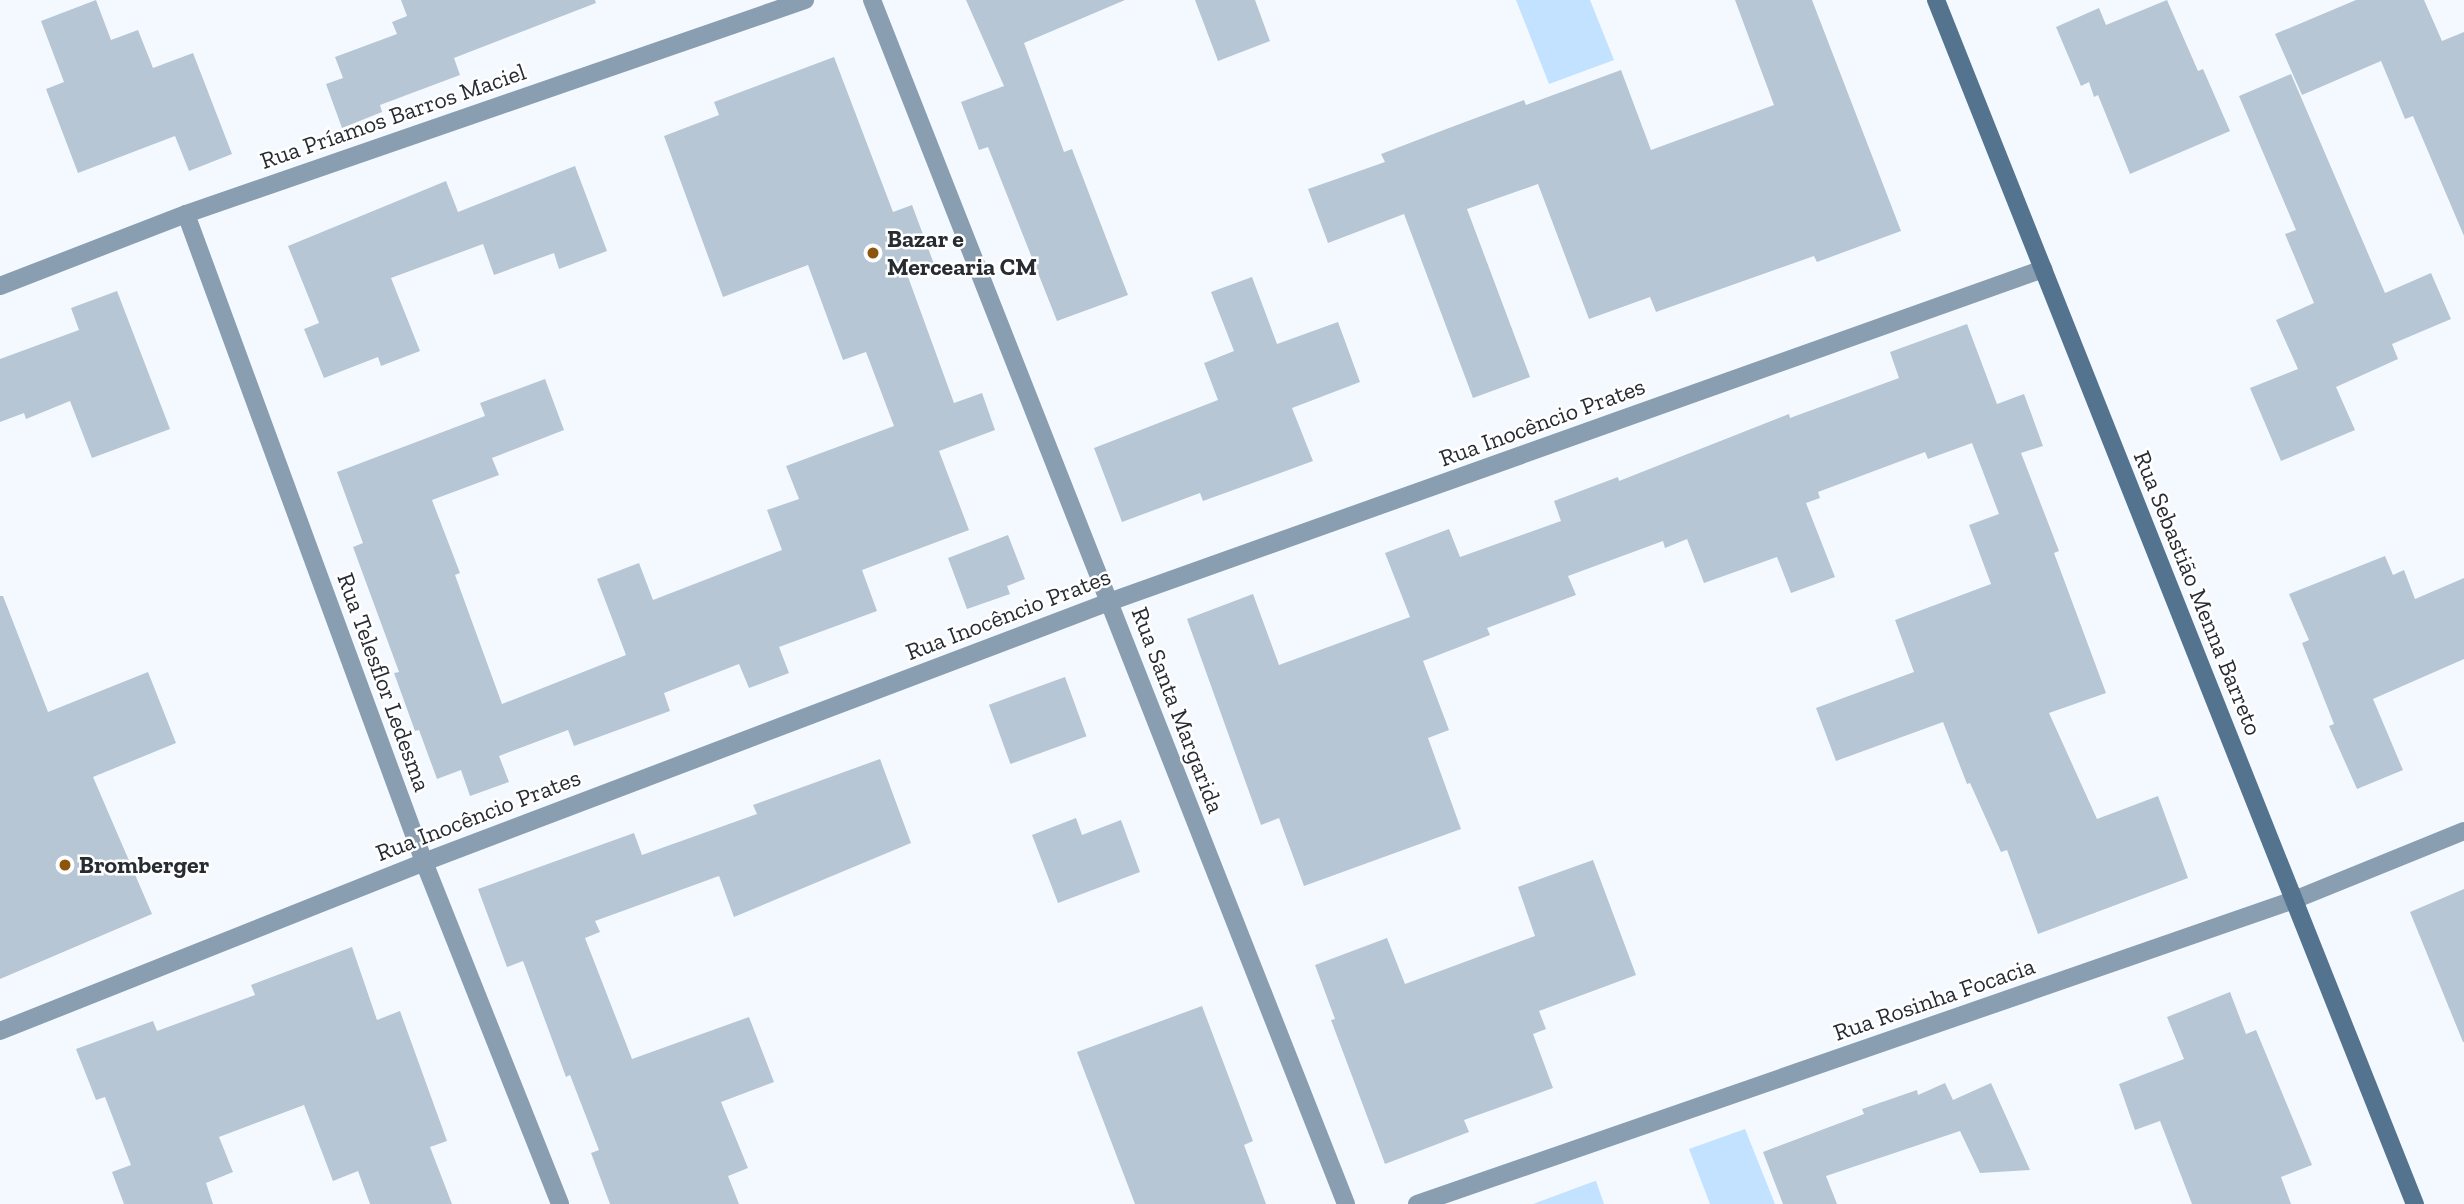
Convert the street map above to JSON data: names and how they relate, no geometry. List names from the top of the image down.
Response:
{
  "streets": {
    "main road": ["Rua Sebastião Menna Barreto"],
    "street": [
      "Rua Príamos Barros Maciel",
      "Rua Inocêncio Prates",
      "Rua Telesflor Ledesma",
      "Rua Santa Margarida",
      "Rua Rosinha Focacia"
    ]
  },
  "crossings": [
    ["Rua Príamos Barros Maciel", "Rua Telesflor Ledesma"],
    ["Rua Inocêncio Prates", "Rua Sebastião Menna Barreto"],
    ["Rua Inocêncio Prates", "Rua Telesflor Ledesma"],
    ["Rua Inocêncio Prates", "Rua Santa Margarida"],
    ["Rua Sebastião Menna Barreto", "Rua Rosinha Focacia"]
  ],
  "places": ["Bazar e Mercearia CM", "Bromberger"]
}
